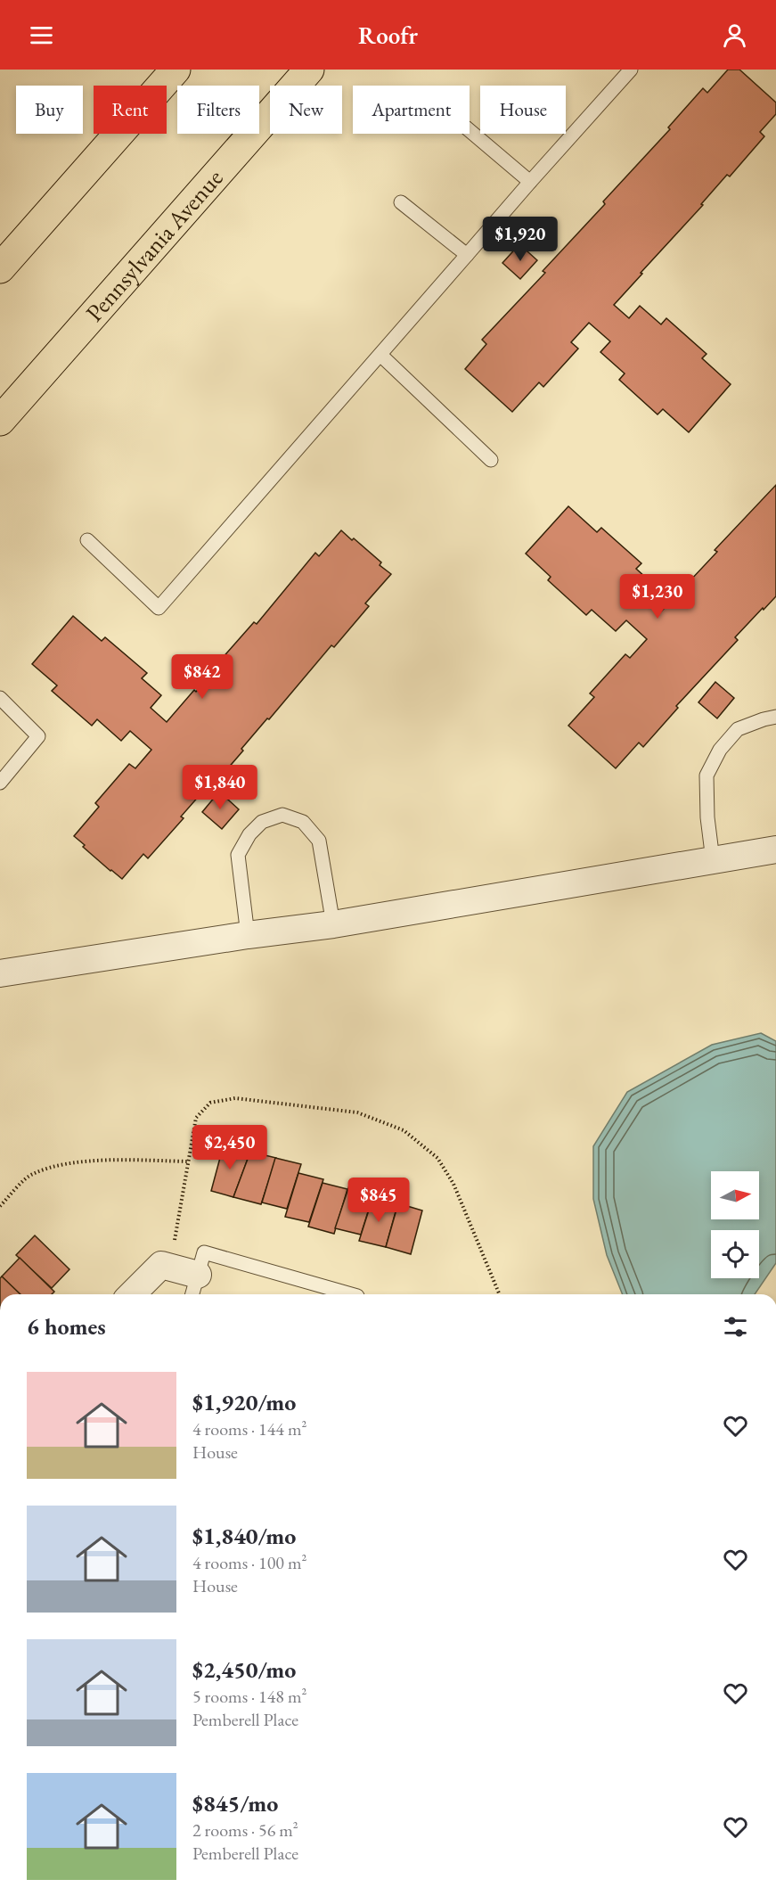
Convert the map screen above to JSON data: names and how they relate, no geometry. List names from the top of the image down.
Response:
{
  "streets": {
    "highway": ["Pennsylvania Avenue"]
  },
  "north": "right",
  "page": {
    "header": "Roofr",
    "chip": [
      "Buy",
      "Rent",
      "Filters",
      "New",
      "Apartment",
      "House"
    ],
    "price": [
      "$1,920",
      "$1,230",
      "$842",
      "$1,840",
      "$2,450",
      "$845"
    ],
    "heading": "6 homes",
    "list": [
      {
        "name": "$1,920/mo",
        "note": "4 rooms · 144 m² · House"
      },
      {
        "name": "$1,840/mo",
        "note": "4 rooms · 100 m² · House"
      },
      {
        "name": "$2,450/mo",
        "note": "5 rooms · 148 m² · Pemberell Place"
      },
      {
        "name": "$845/mo",
        "note": "2 rooms · 56 m² · Pemberell Place"
      }
    ]
  }
}
